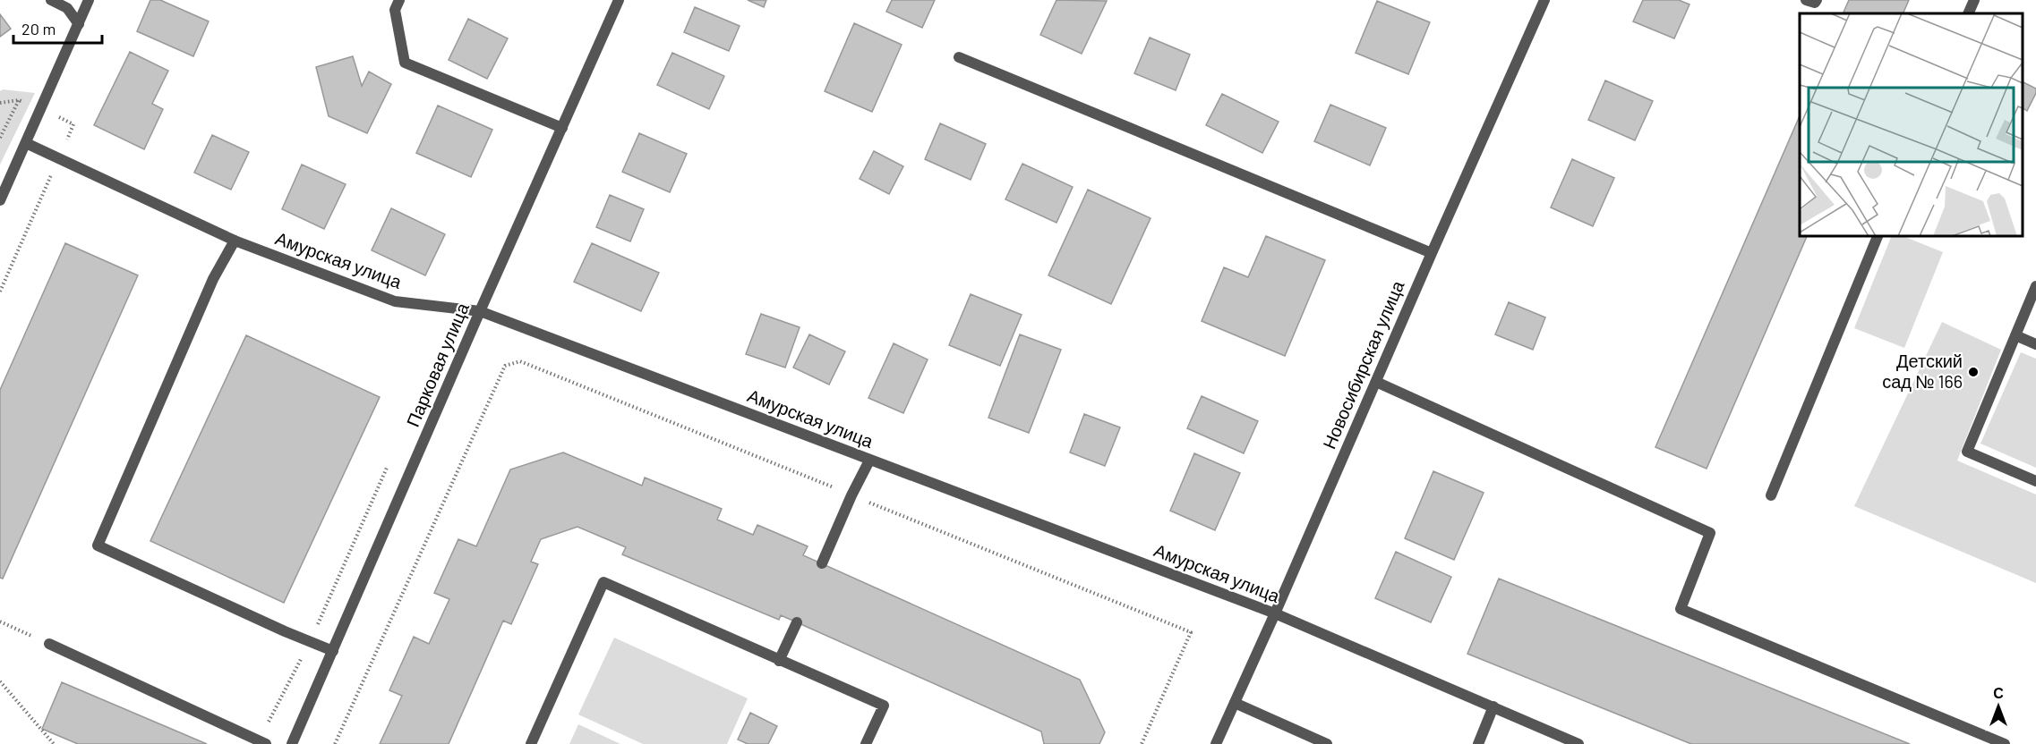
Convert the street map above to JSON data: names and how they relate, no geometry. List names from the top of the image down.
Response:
{
  "streets": {
    "street": ["Амурская улица", "Парковая улица", "Новосибирская улица"]
  },
  "crossings": [
    ["Амурская улица", "Парковая улица"],
    ["Амурская улица", "Новосибирская улица"]
  ],
  "places": ["Детский сад № 166"],
  "scale_bar": "20 m",
  "north": "top"
}
